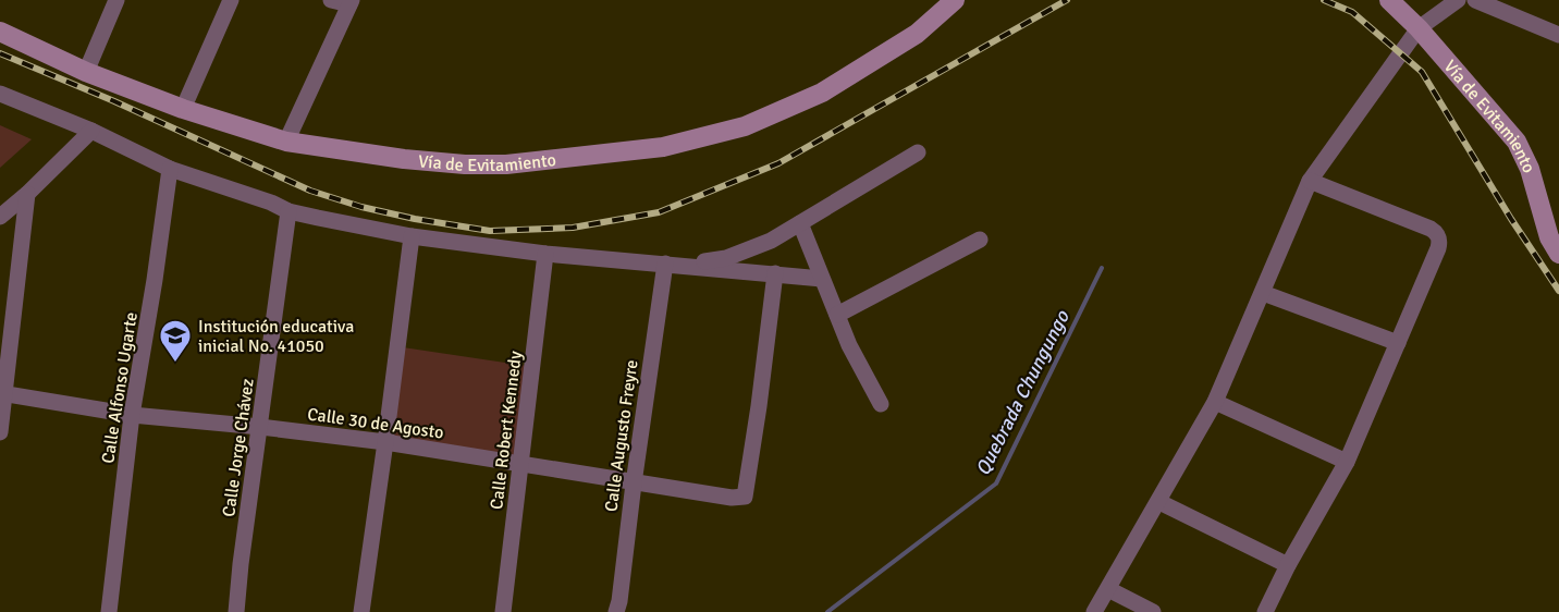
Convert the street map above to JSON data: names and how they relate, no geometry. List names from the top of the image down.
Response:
{
  "streets": {
    "main road": ["Vía de Evitamiento"],
    "street": [
      "Calle Alfonso Ugarte",
      "Calle 30 de Agosto",
      "Calle Robert Kennedy",
      "Calle Augusto Freyre",
      "Calle Jorge Chávez"
    ]
  },
  "crossings": [
    ["Calle Alfonso Ugarte", "Calle 30 de Agosto"],
    ["Calle 30 de Agosto", "Calle Robert Kennedy"],
    ["Calle 30 de Agosto", "Calle Augusto Freyre"],
    ["Calle 30 de Agosto", "Calle Jorge Chávez"]
  ],
  "water": ["Quebrada Chungungo"],
  "places": {
    "school or university": ["Institución educativa inicial No. 41050"]
  }
}
